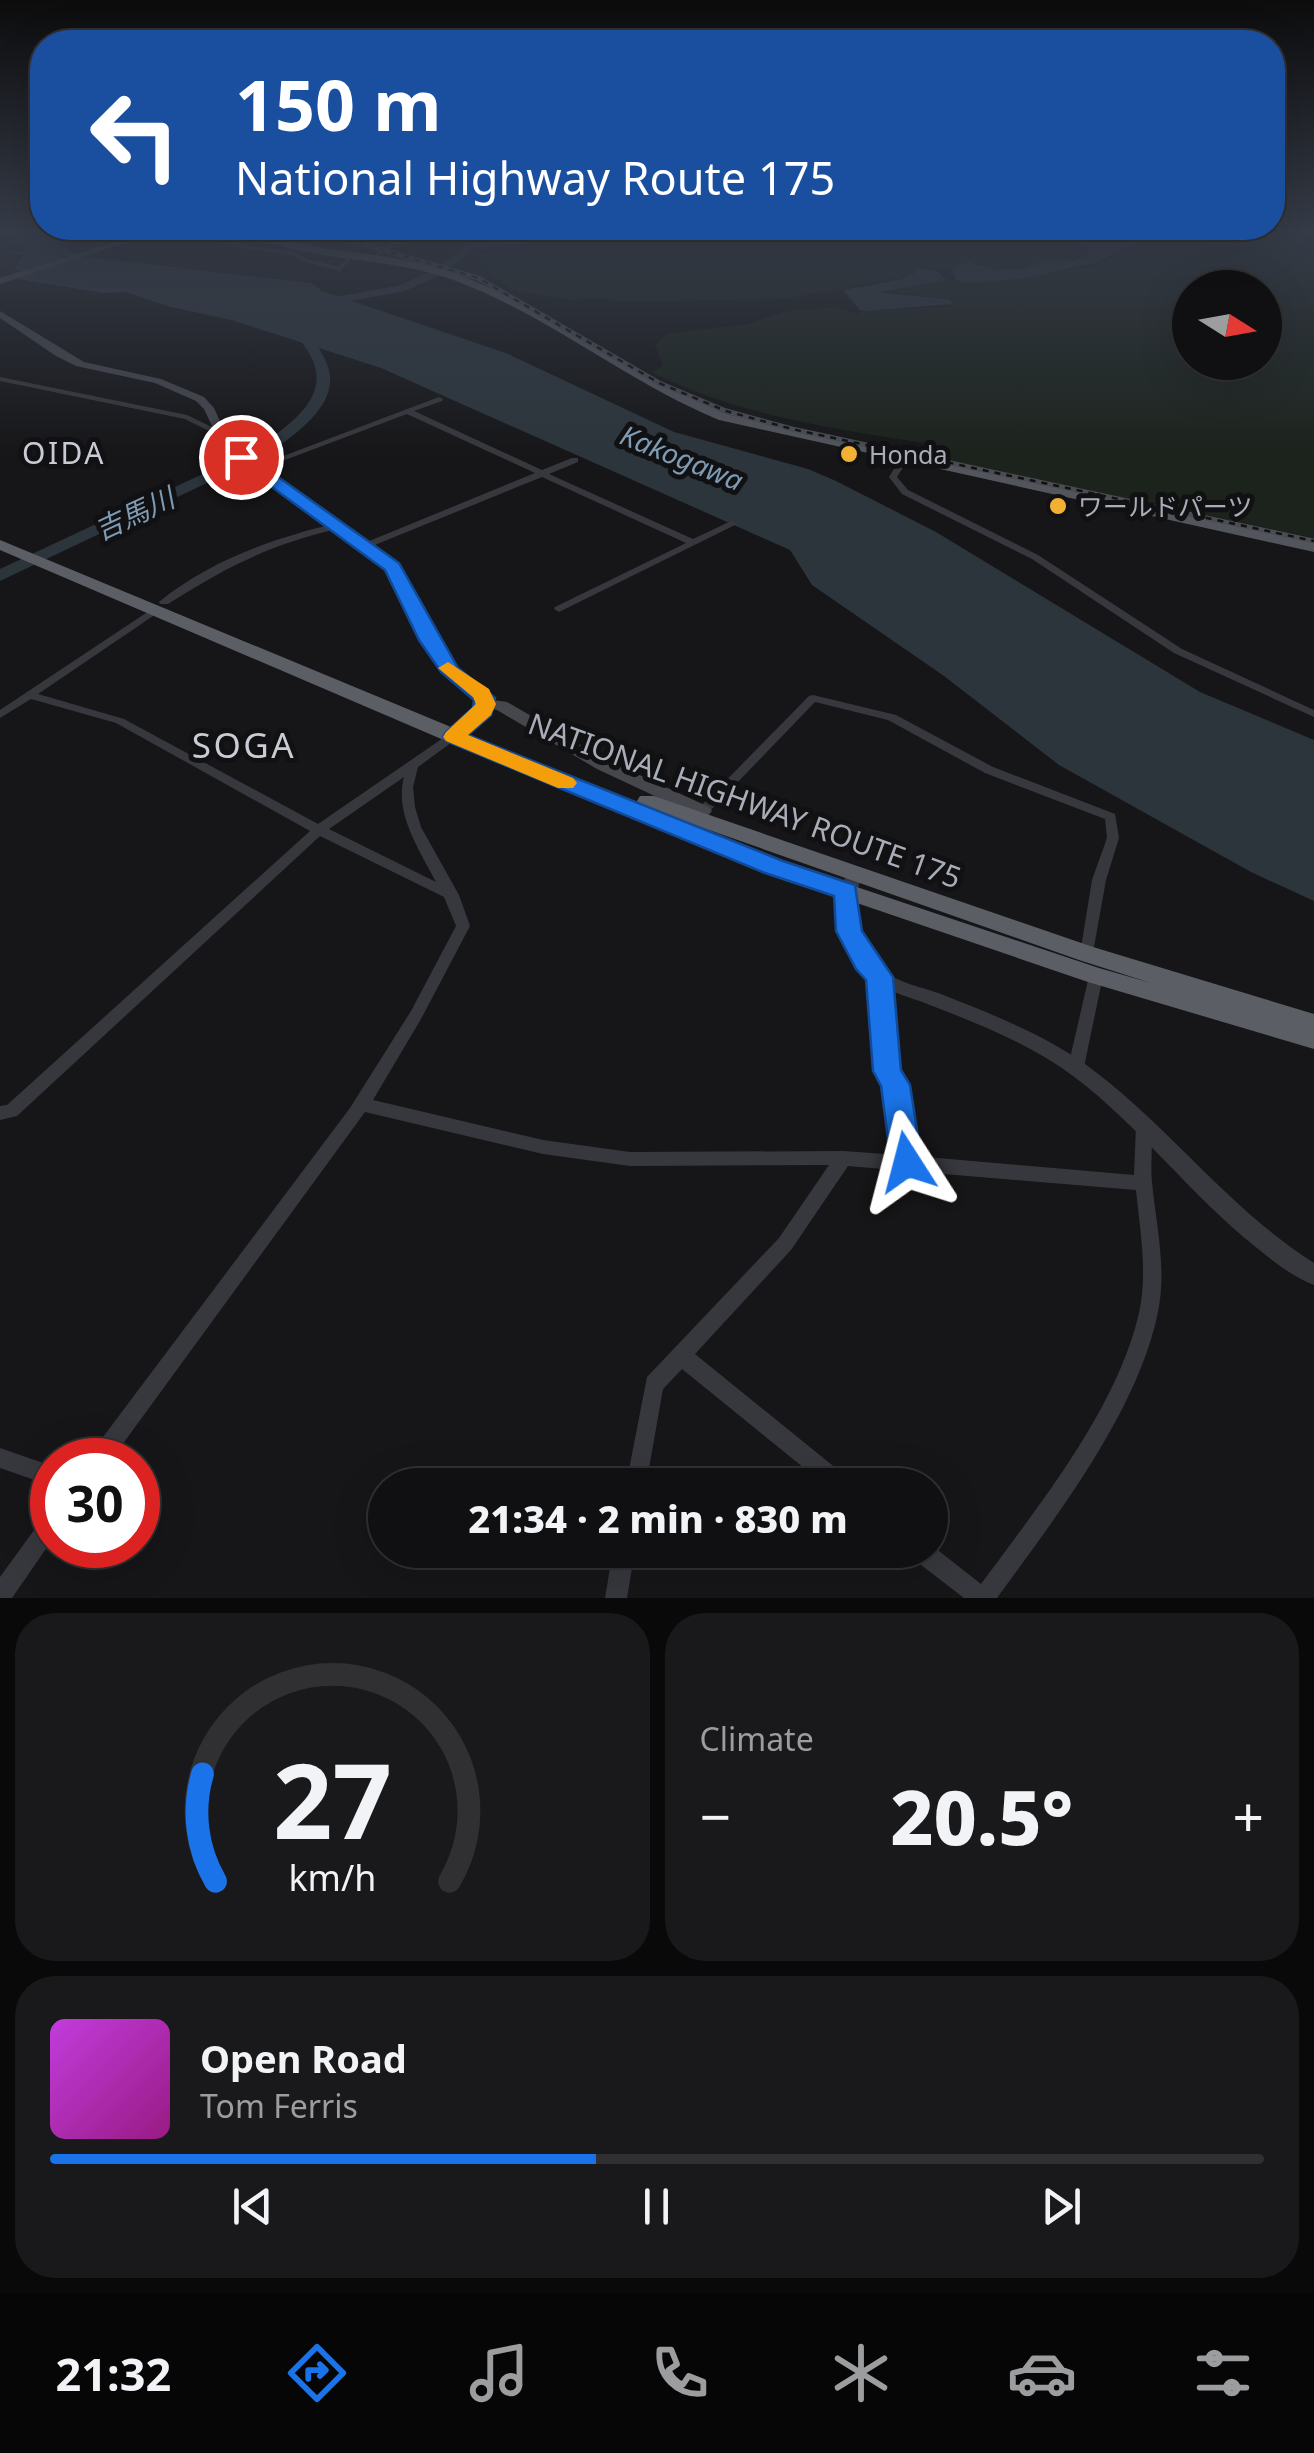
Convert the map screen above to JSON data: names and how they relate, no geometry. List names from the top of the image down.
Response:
{
  "streets": {
    "highway": ["NATIONAL HIGHWAY ROUTE 175"]
  },
  "districts": ["OIDA", "SOGA"],
  "water": ["Kakogawa", "吉馬川"],
  "places": ["Honda", "ワールドパーツ"],
  "north": "right",
  "page": {
    "turn": ["150 m", "National Highway Route 175"],
    "limit": "30",
    "trip": "21:34 · 2 min · 830 m",
    "tile": "Climate",
    "heat": ["−", "20.5°", "+"],
    "song": ["Open Road", "Tom Ferris"],
    "tabs": "21:32",
    "gauge": ["27", "km/h"]
  }
}
